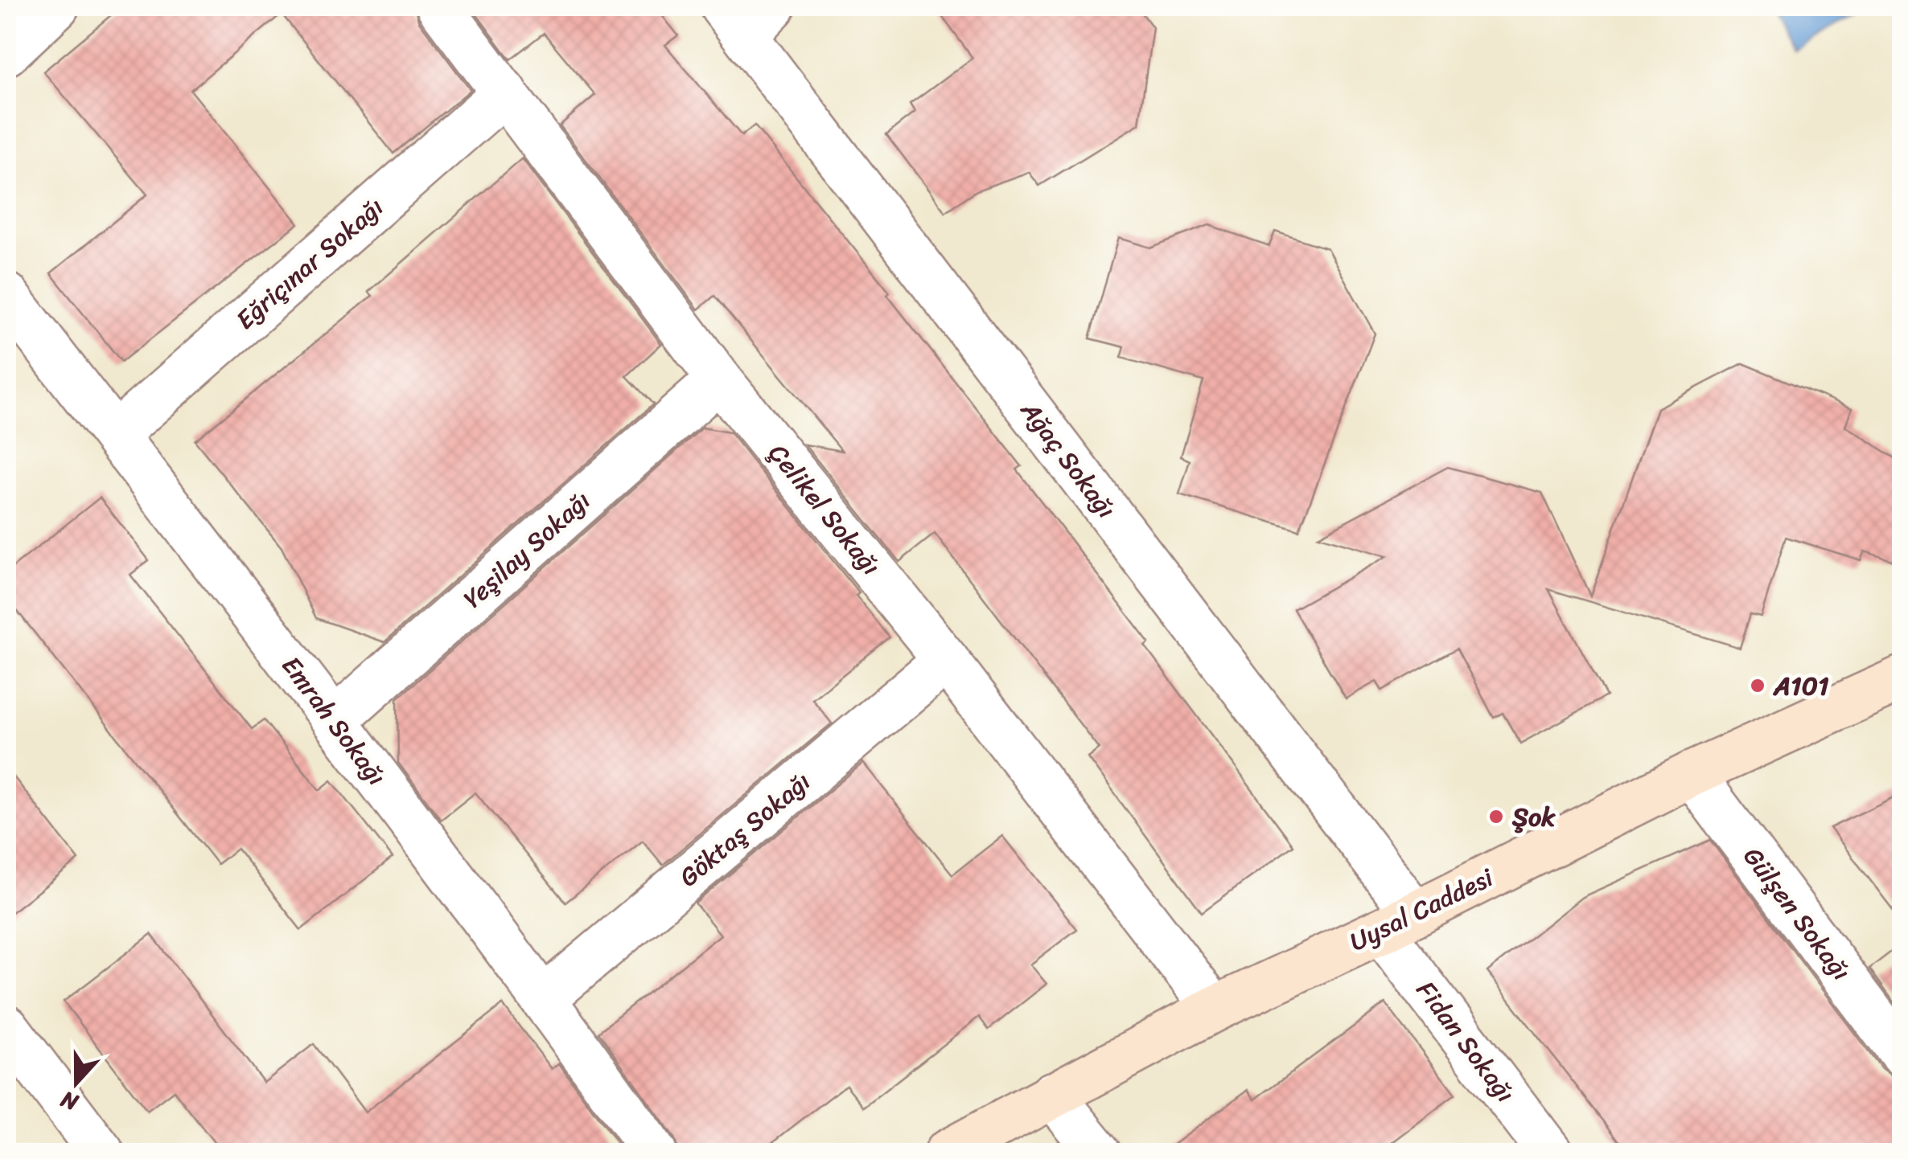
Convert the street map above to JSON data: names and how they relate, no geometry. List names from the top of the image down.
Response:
{
  "streets": {
    "street": [
      "Eğriçınar Sokağı",
      "Ağaç Sokağı",
      "Çelikel Sokağı",
      "Yeşilay Sokağı",
      "Emrah Sokağı",
      "Göktaş Sokağı",
      "Uysal Caddesi",
      "Gülşen Sokağı",
      "Fidan Sokağı"
    ]
  },
  "crossings": [
    ["Eğriçınar Sokağı", "Çelikel Sokağı"],
    ["Eğriçınar Sokağı", "Emrah Sokağı"],
    ["Ağaç Sokağı", "Uysal Caddesi"],
    ["Ağaç Sokağı", "Fidan Sokağı"],
    ["Çelikel Sokağı", "Yeşilay Sokağı"],
    ["Çelikel Sokağı", "Göktaş Sokağı"],
    ["Çelikel Sokağı", "Uysal Caddesi"],
    ["Yeşilay Sokağı", "Emrah Sokağı"],
    ["Emrah Sokağı", "Göktaş Sokağı"],
    ["Uysal Caddesi", "Gülşen Sokağı"],
    ["Uysal Caddesi", "Fidan Sokağı"]
  ],
  "places": ["A101", "Şok"],
  "north": "bottom"
}
